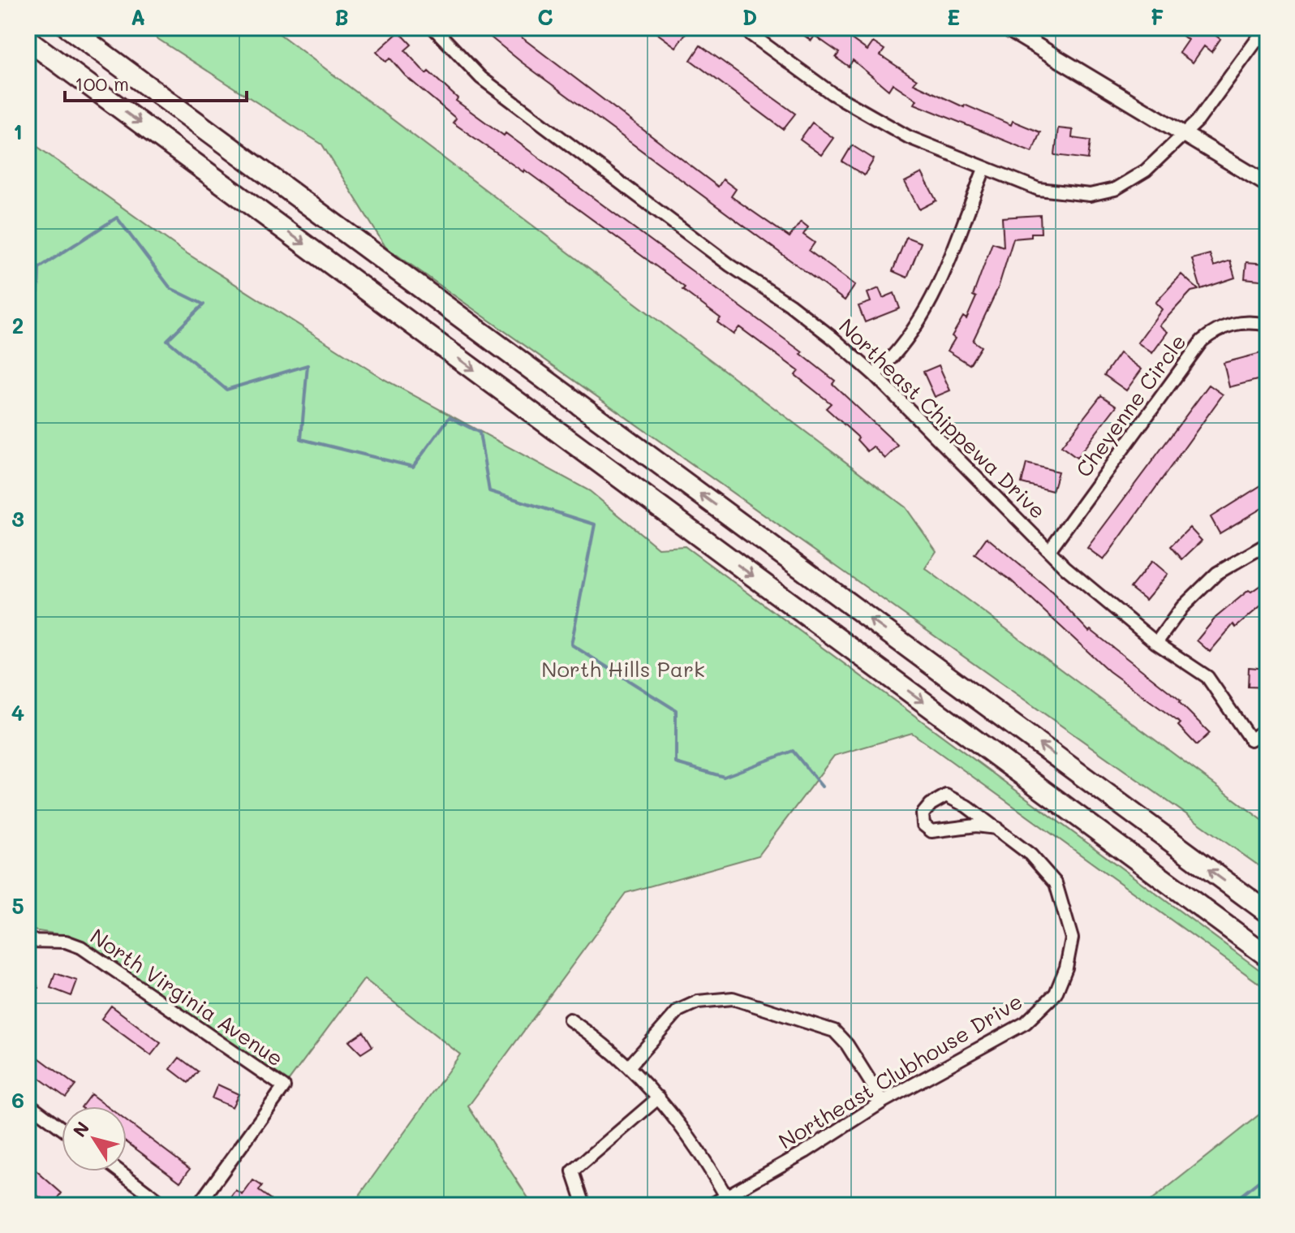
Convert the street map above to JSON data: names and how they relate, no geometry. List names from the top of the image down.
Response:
{
  "streets": {
    "street": [
      "Cheyenne Circle",
      "Northeast Chippewa Drive",
      "North Virginia Avenue",
      "Northeast Clubhouse Drive"
    ]
  },
  "crossings": [
    ["Cheyenne Circle", "Northeast Chippewa Drive"]
  ],
  "parks": ["North Hills Park"],
  "scale_bar": "100 m",
  "north": "top left",
  "grid": {
    "columns": [
      "A",
      "B",
      "C",
      "D",
      "E",
      "F"
    ],
    "rows": [
      "1",
      "2",
      "3",
      "4",
      "5",
      "6"
    ]
  }
}
